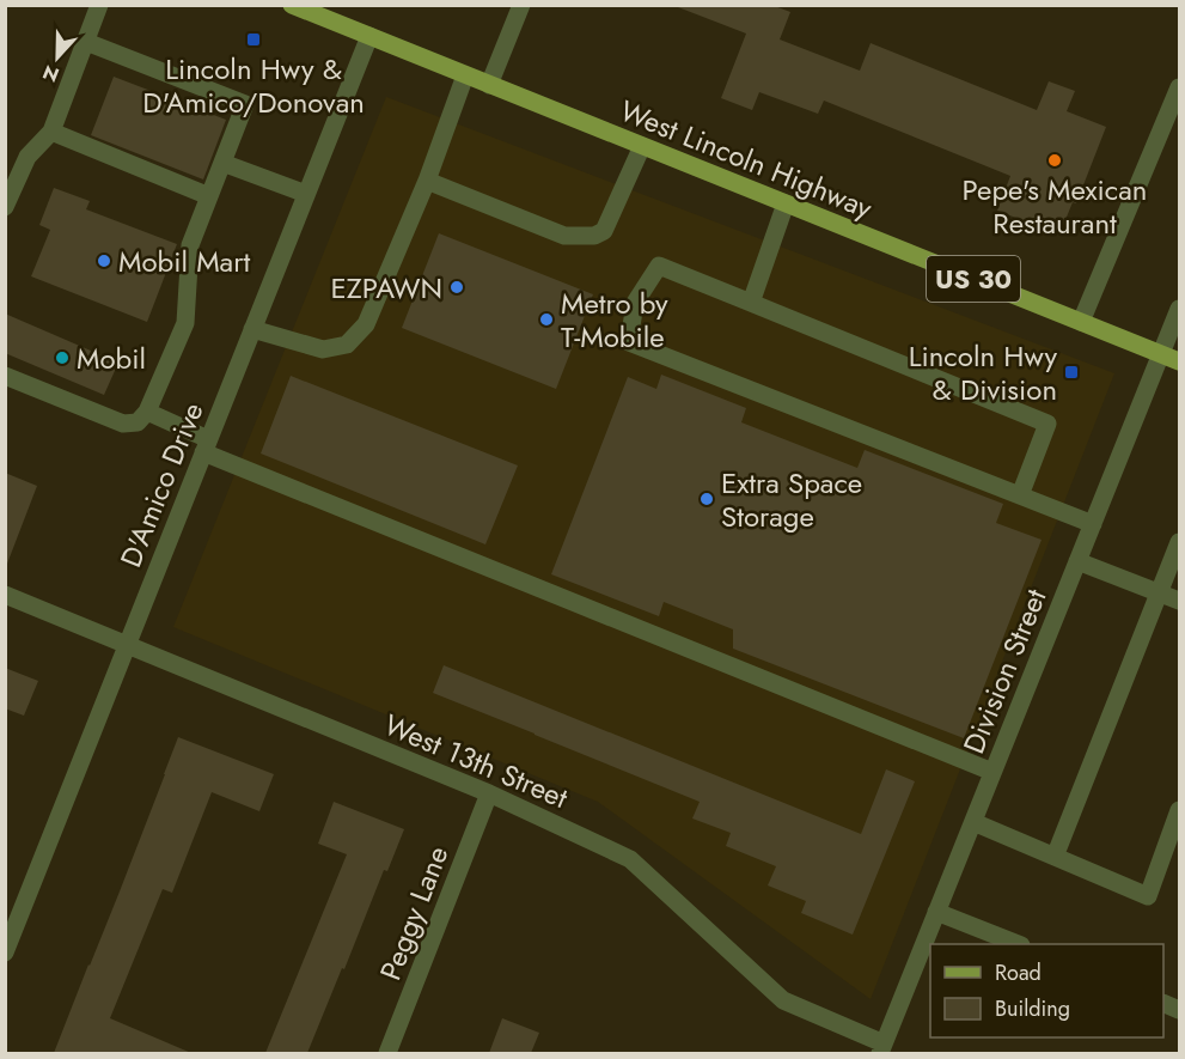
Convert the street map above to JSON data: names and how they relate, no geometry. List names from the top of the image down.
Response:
{
  "streets": {
    "main road": ["West Lincoln Highway", "US 30"],
    "street": [
      "D'Amico Drive",
      "Division Street",
      "West 13th Street",
      "Peggy Lane"
    ]
  },
  "crossings": [
    ["West Lincoln Highway", "D'Amico Drive"],
    ["West Lincoln Highway", "Division Street"],
    ["D'Amico Drive", "West 13th Street"],
    ["Division Street", "West 13th Street"],
    ["West 13th Street", "Peggy Lane"]
  ],
  "places": {
    "transit": ["Lincoln Hwy & D'Amico/Donovan", "Lincoln Hwy & Division"],
    "other": [
      "Pepe's Mexican Restaurant",
      "Mobil Mart",
      "EZPAWN",
      "Metro by T-Mobile",
      "Mobil",
      "Extra Space Storage"
    ]
  },
  "legend": ["Road", "Building"],
  "north": "bottom"
}
